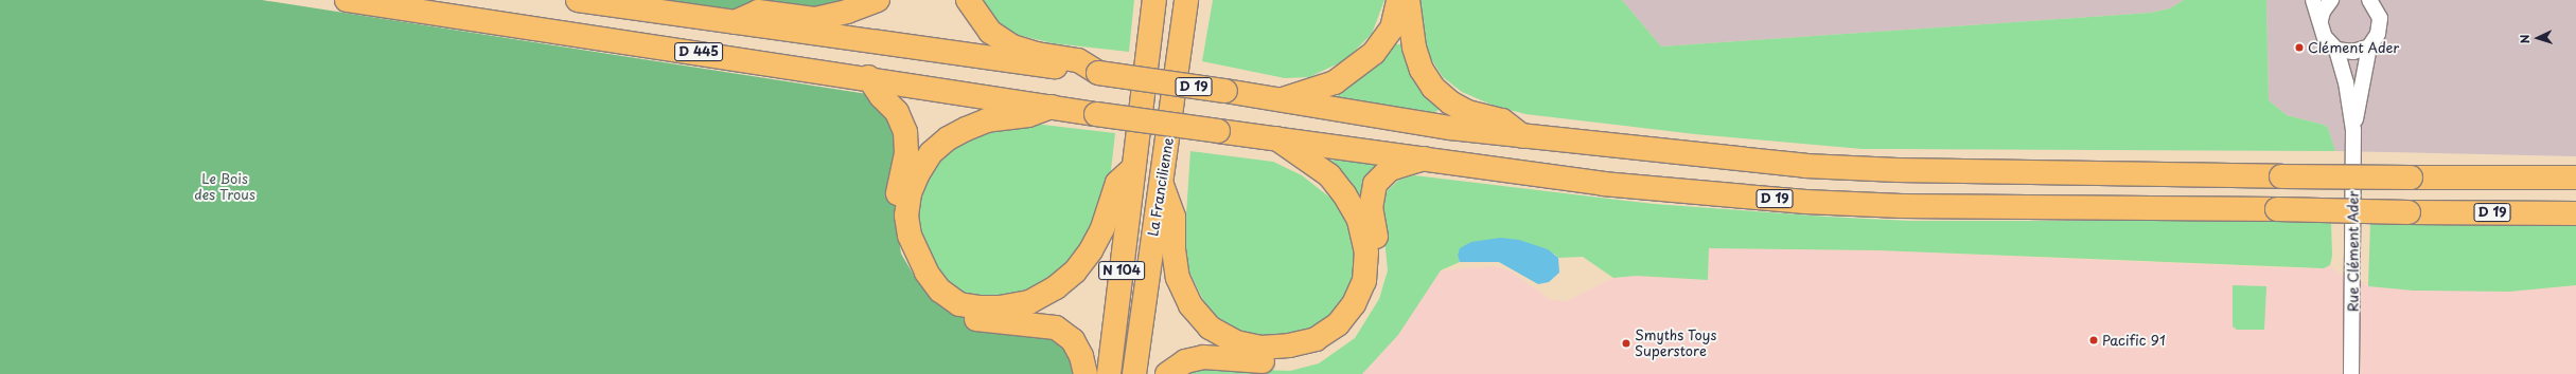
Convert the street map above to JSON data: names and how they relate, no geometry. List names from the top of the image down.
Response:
{
  "streets": {
    "main road": [
      "D 445",
      "D 19",
      "La Francilienne",
      "N 104"
    ],
    "street": ["Rue Clément Ader"]
  },
  "crossings": [
    ["D 445", "D 19"]
  ],
  "parks": ["Le Bois des Trous"],
  "places": ["Clément Ader", "Pacific 91", "Smyths Toys Superstore"],
  "north": "left"
}
